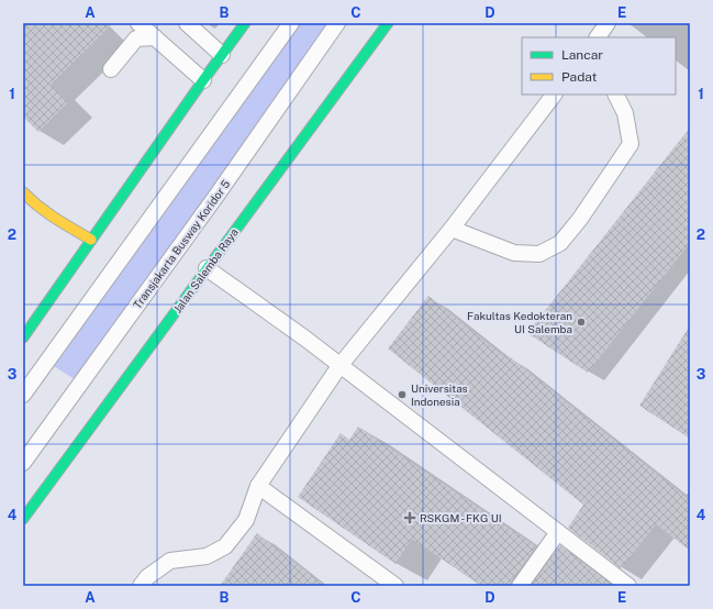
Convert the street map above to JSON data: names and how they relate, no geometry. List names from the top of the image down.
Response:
{
  "streets": {
    "main road": ["Jalan Salemba Raya"],
    "lane": ["Transjakarta Busway Koridor 5"]
  },
  "places": {
    "other": ["Fakultas Kedokteran UI Salemba", "Universitas Indonesia"],
    "health": ["RSKGM - FKG UI"]
  },
  "legend": ["Lancar", "Padat"],
  "grid": {
    "columns": [
      "A",
      "B",
      "C",
      "D",
      "E"
    ],
    "rows": [
      "1",
      "2",
      "3",
      "4"
    ]
  }
}
